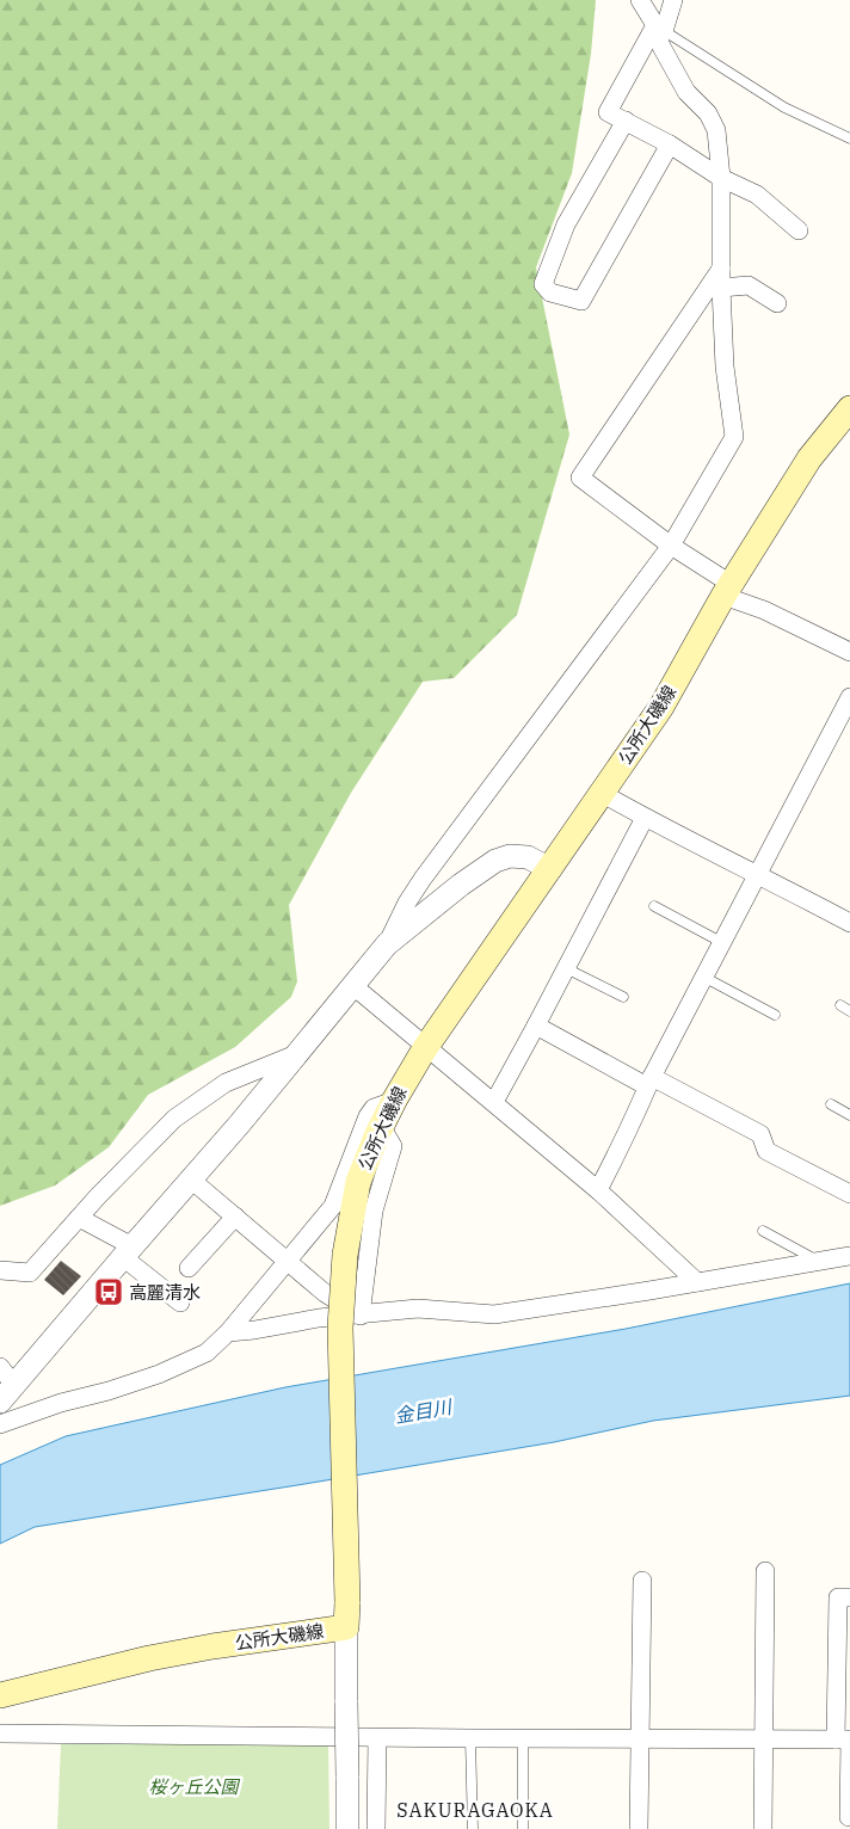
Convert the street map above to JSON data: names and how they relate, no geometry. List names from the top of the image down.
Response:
{
  "streets": {
    "main road": ["公所大磯線"]
  },
  "districts": ["SAKURAGAOKA"],
  "water": ["金目川"],
  "parks": ["桜ヶ丘公園"],
  "places": {
    "bus stop": ["高麗清水"]
  }
}
